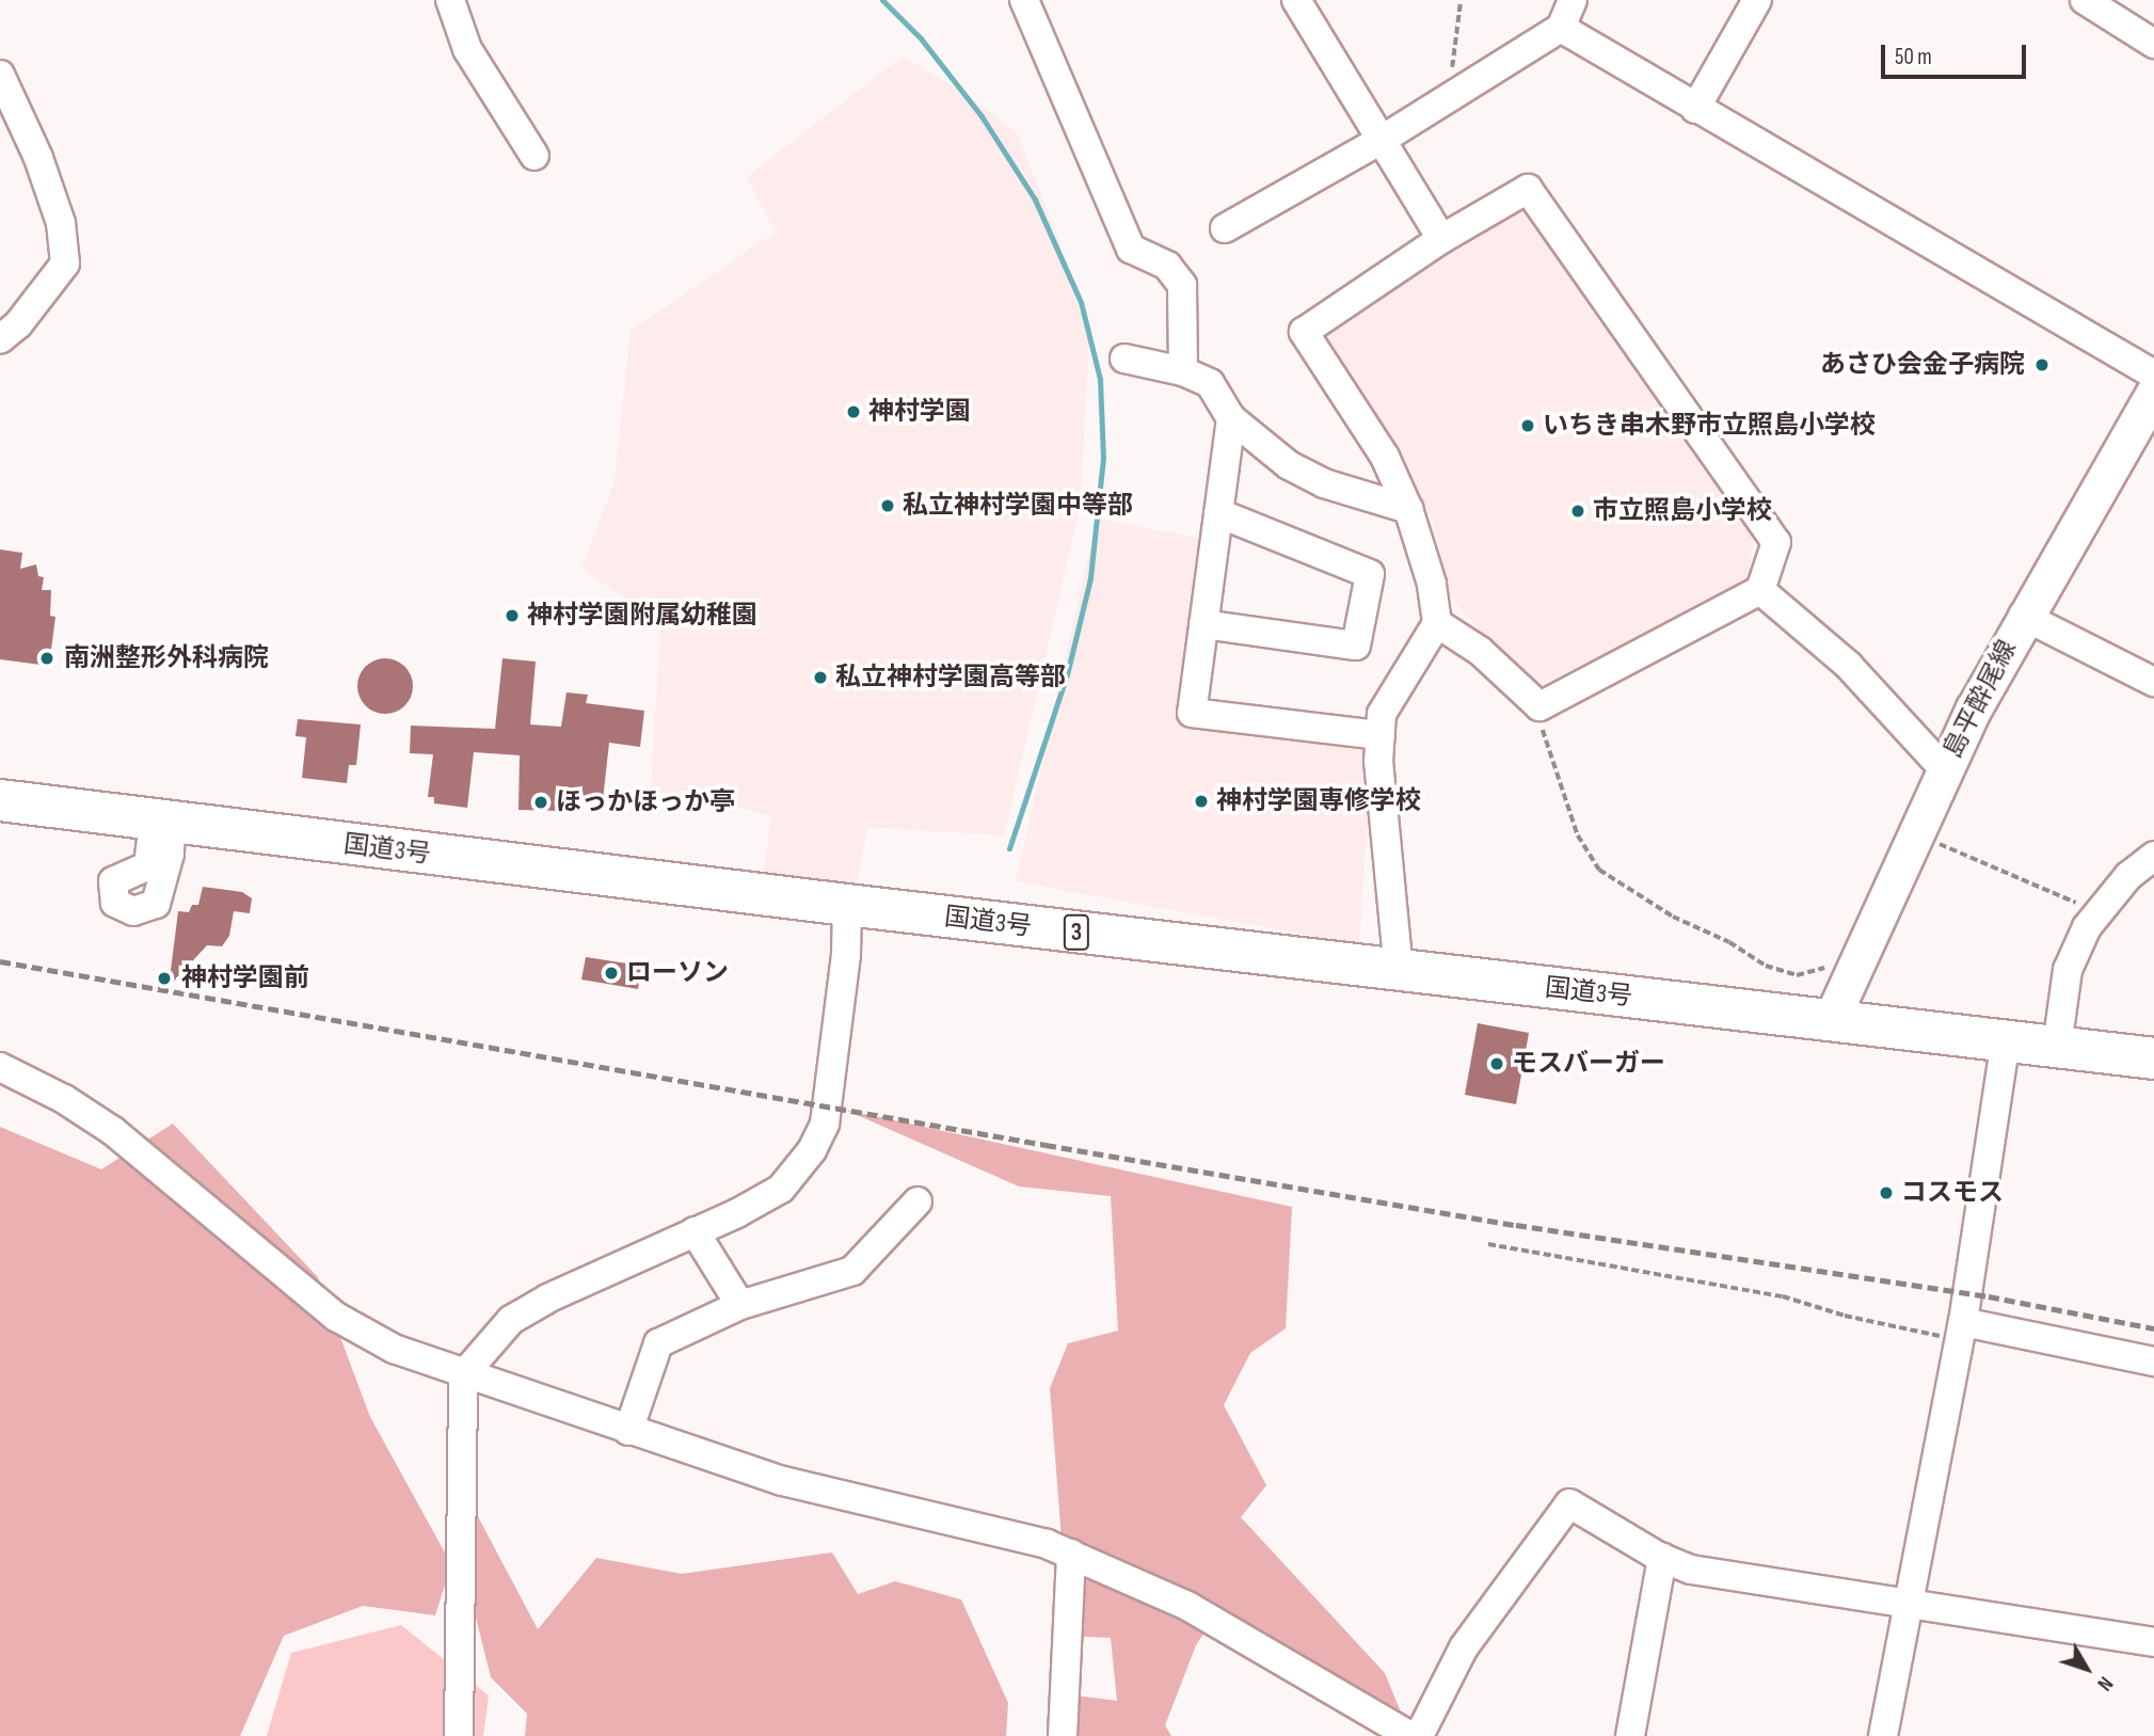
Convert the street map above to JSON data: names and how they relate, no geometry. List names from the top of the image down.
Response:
{
  "streets": {
    "highway": ["国道3号", "3"],
    "main road": ["島平酔尾線"]
  },
  "crossings": [
    ["島平酔尾線", "国道3号"]
  ],
  "places": [
    "あさひ会金子病院",
    "神村学園",
    "いちき串木野市立照島小学校",
    "私立神村学園中等部",
    "市立照島小学校",
    "神村学園附属幼稚園",
    "南洲整形外科病院",
    "私立神村学園高等部",
    "神村学園専修学校",
    "ほっかほっか亭",
    "ローソン",
    "神村学園前",
    "モスバーガー",
    "コスモス"
  ],
  "scale_bar": "50 m",
  "north": "bottom right"
}
